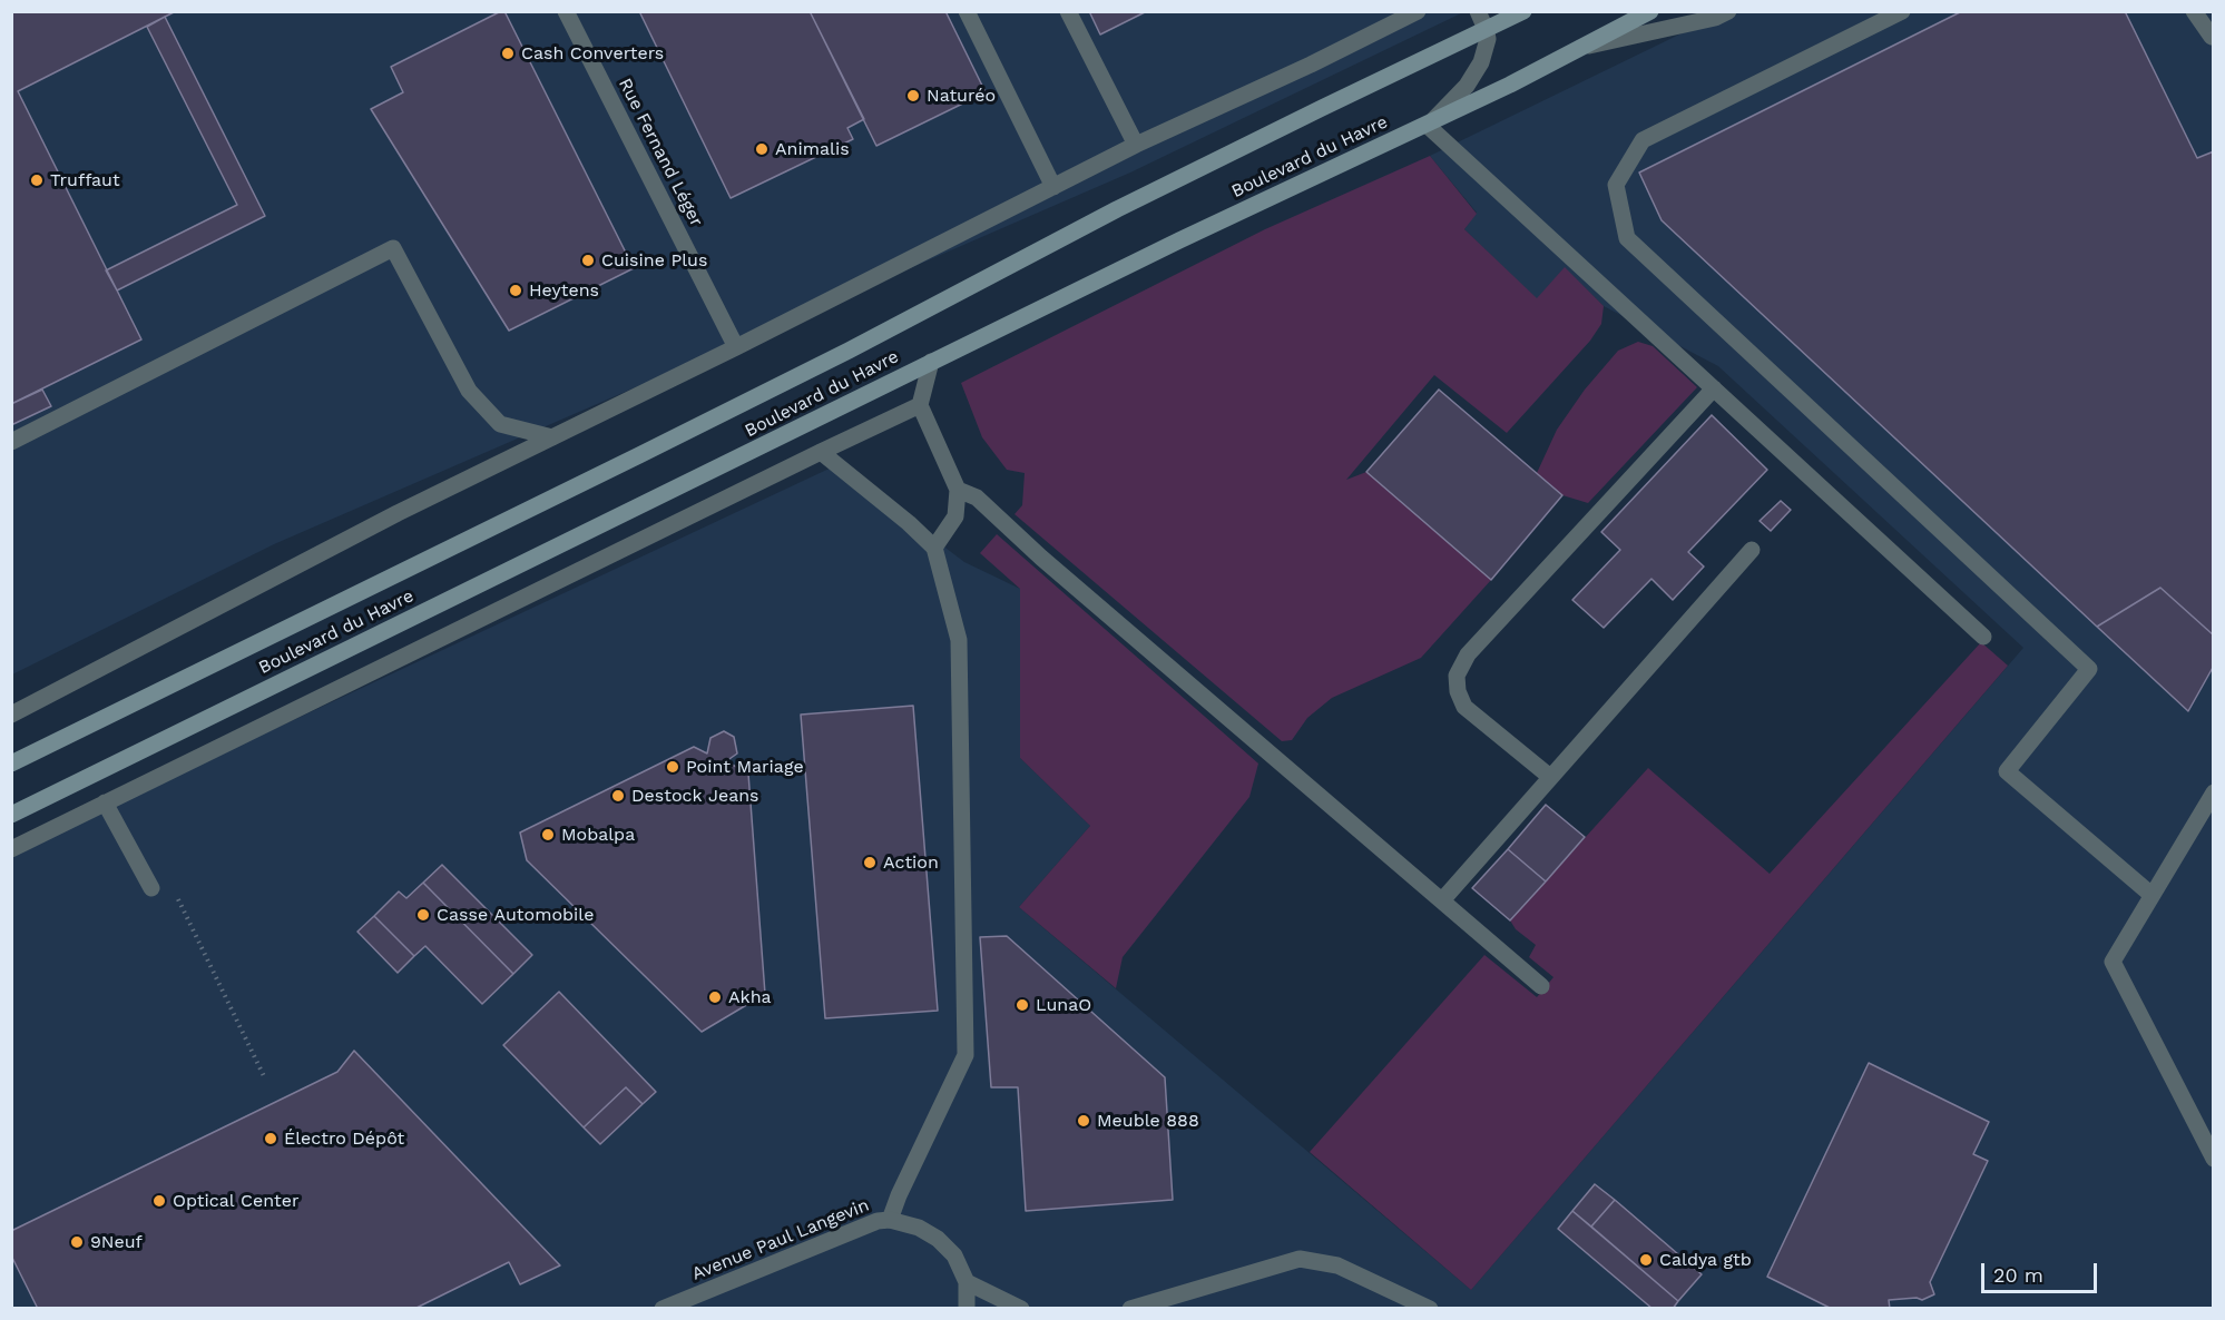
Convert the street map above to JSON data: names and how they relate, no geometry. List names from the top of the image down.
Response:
{
  "streets": {
    "main road": ["Boulevard du Havre"],
    "street": ["Rue Fernand Léger", "Avenue Paul Langevin"]
  },
  "places": [
    "Cash Converters",
    "Naturéo",
    "Animalis",
    "Truffaut",
    "Cuisine Plus",
    "Heytens",
    "Point Mariage",
    "Destock Jeans",
    "Mobalpa",
    "Action",
    "Casse Automobile",
    "Akha",
    "LunaO",
    "Meuble 888",
    "Électro Dépôt",
    "Optical Center",
    "9Neuf",
    "Caldya gtb"
  ],
  "scale_bar": "20 m"
}
